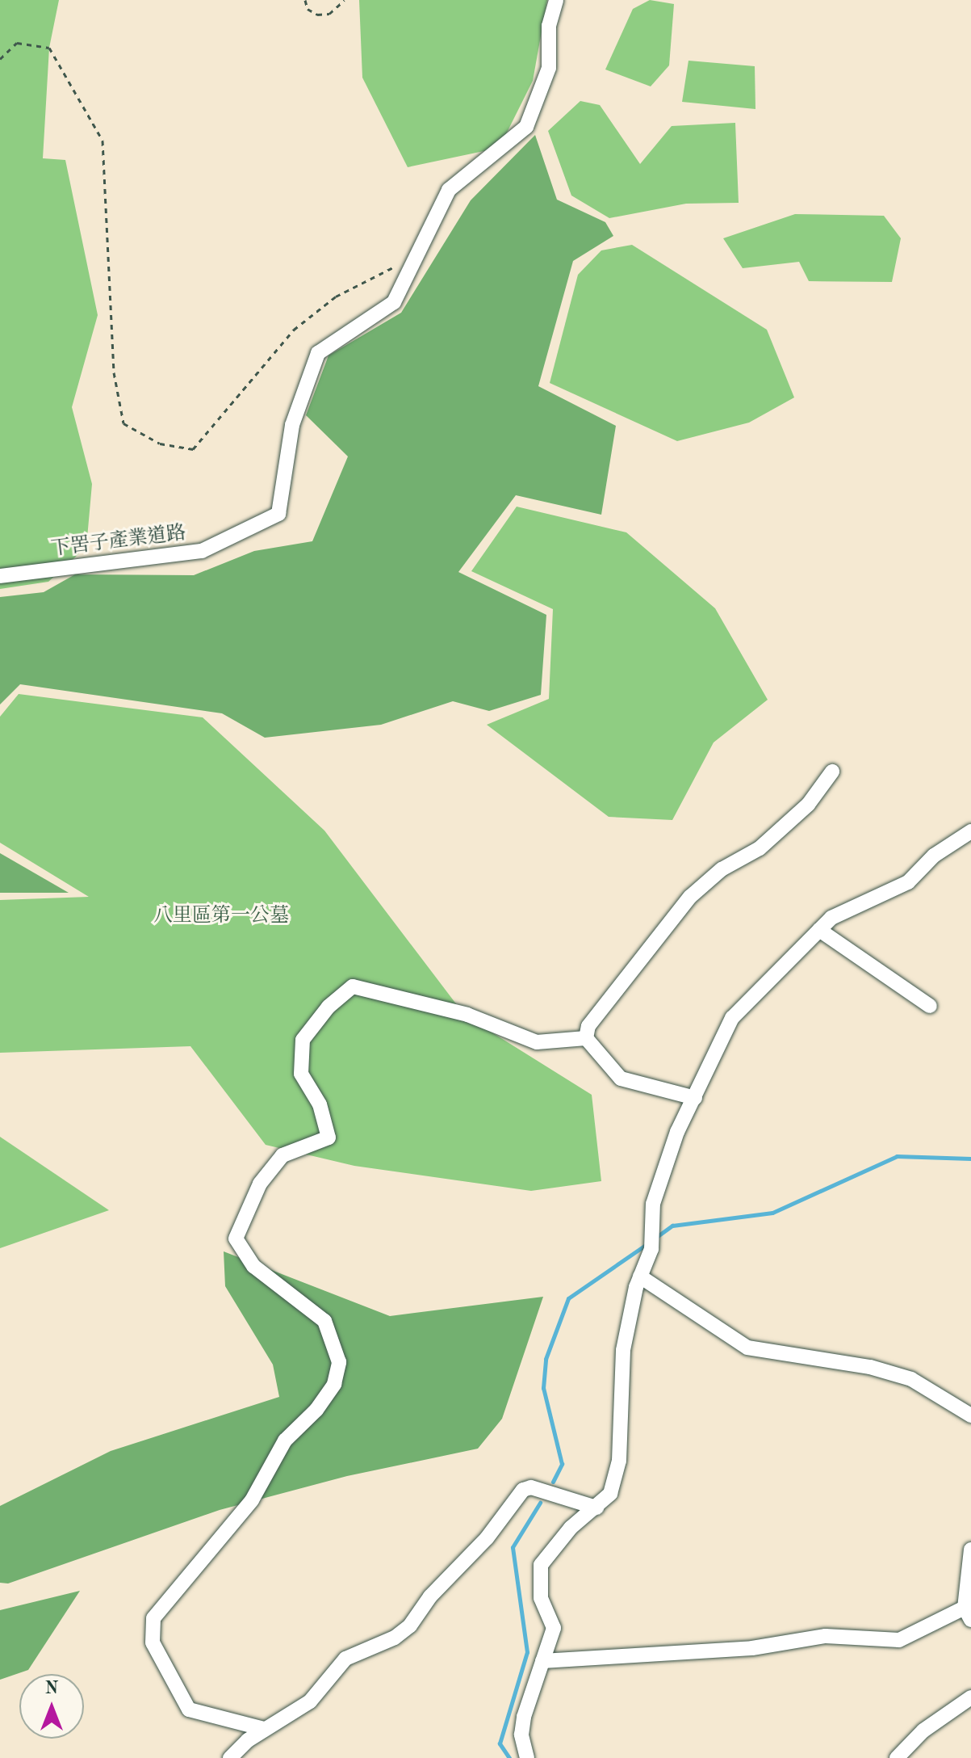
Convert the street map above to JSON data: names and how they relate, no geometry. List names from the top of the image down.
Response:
{
  "streets": {
    "street": ["下罟子產業道路"]
  },
  "parks": ["八里區第一公墓"],
  "north": "top"
}
